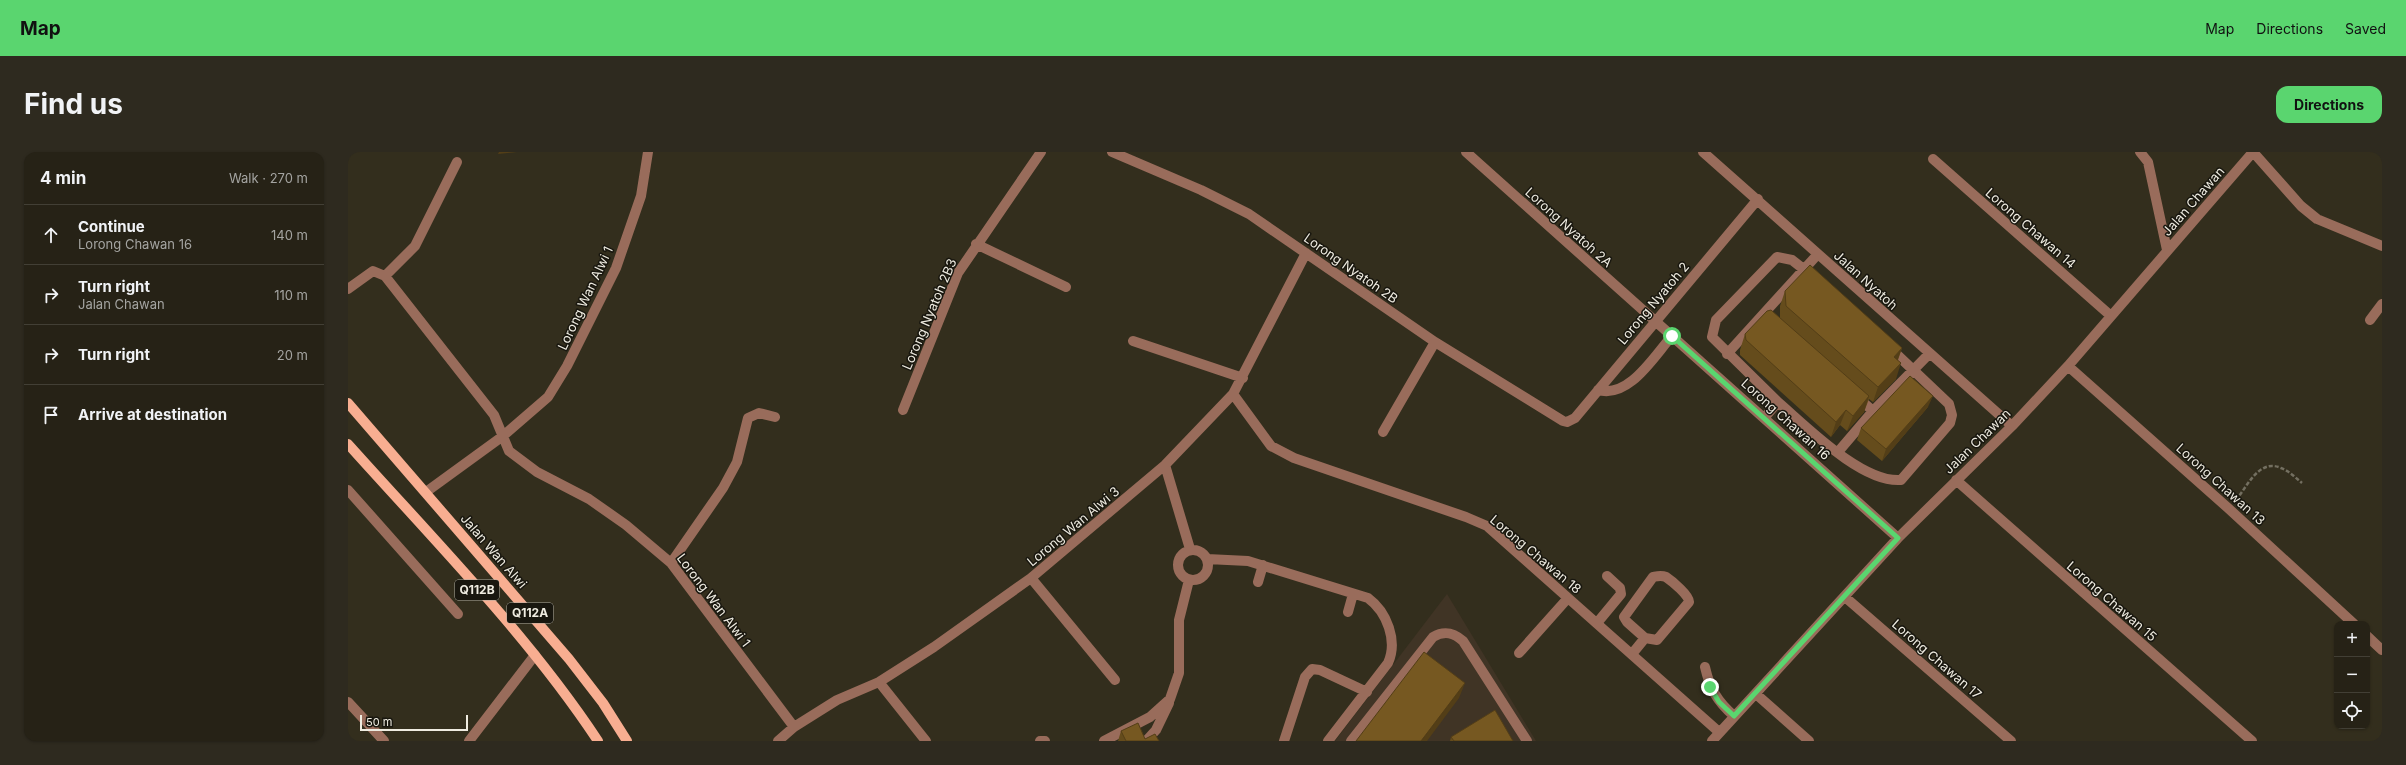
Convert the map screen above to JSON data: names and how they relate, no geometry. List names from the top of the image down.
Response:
{
  "streets": {
    "main road": ["Jalan Wan Alwi", "Q112B", "Q112A"],
    "street": [
      "Jalan Chawan",
      "Lorong Nyatoh 2A",
      "Lorong Chawan 14",
      "Lorong Nyatoh 2B",
      "Jalan Nyatoh",
      "Lorong Wan Alwi 1",
      "Lorong Nyatoh 2",
      "Lorong Nyatoh 2B3",
      "Lorong Chawan 16",
      "Lorong Chawan 13",
      "Lorong Wan Alwi 3",
      "Lorong Chawan 18",
      "Lorong Chawan 15",
      "Lorong Chawan 17"
    ]
  },
  "crossings": [
    ["Jalan Chawan", "Lorong Chawan 14"],
    ["Jalan Chawan", "Jalan Nyatoh"],
    ["Jalan Chawan", "Lorong Chawan 16"],
    ["Jalan Chawan", "Lorong Chawan 13"],
    ["Jalan Chawan", "Lorong Chawan 18"],
    ["Jalan Chawan", "Lorong Chawan 15"],
    ["Jalan Chawan", "Lorong Chawan 17"],
    ["Lorong Nyatoh 2A", "Lorong Nyatoh 2"],
    ["Lorong Nyatoh 2A", "Lorong Chawan 16"],
    ["Lorong Nyatoh 2B", "Lorong Nyatoh 2"],
    ["Lorong Nyatoh 2B", "Lorong Wan Alwi 3"],
    ["Jalan Nyatoh", "Lorong Nyatoh 2"],
    ["Lorong Wan Alwi 1", "Lorong Wan Alwi 3"],
    ["Lorong Wan Alwi 1", "Jalan Wan Alwi"],
    ["Lorong Nyatoh 2", "Lorong Chawan 16"],
    ["Lorong Wan Alwi 3", "Lorong Chawan 18"]
  ],
  "scale_bar": "50 m",
  "page": {
    "header": "Map",
    "nav": ["Map", "Directions", "Saved"],
    "buttons": "Directions",
    "title": "Find us",
    "heading": ["4 min", "Walk · 270 m"],
    "list": [
      ["Continue", "Lorong Chawan 16", "140 m"],
      ["Turn right", "Jalan Chawan", "110 m"],
      ["Turn right", "20 m"],
      "Arrive at destination"
    ],
    "map_buttons": ["+", "−"],
    "scale": "50 m"
  }
}
